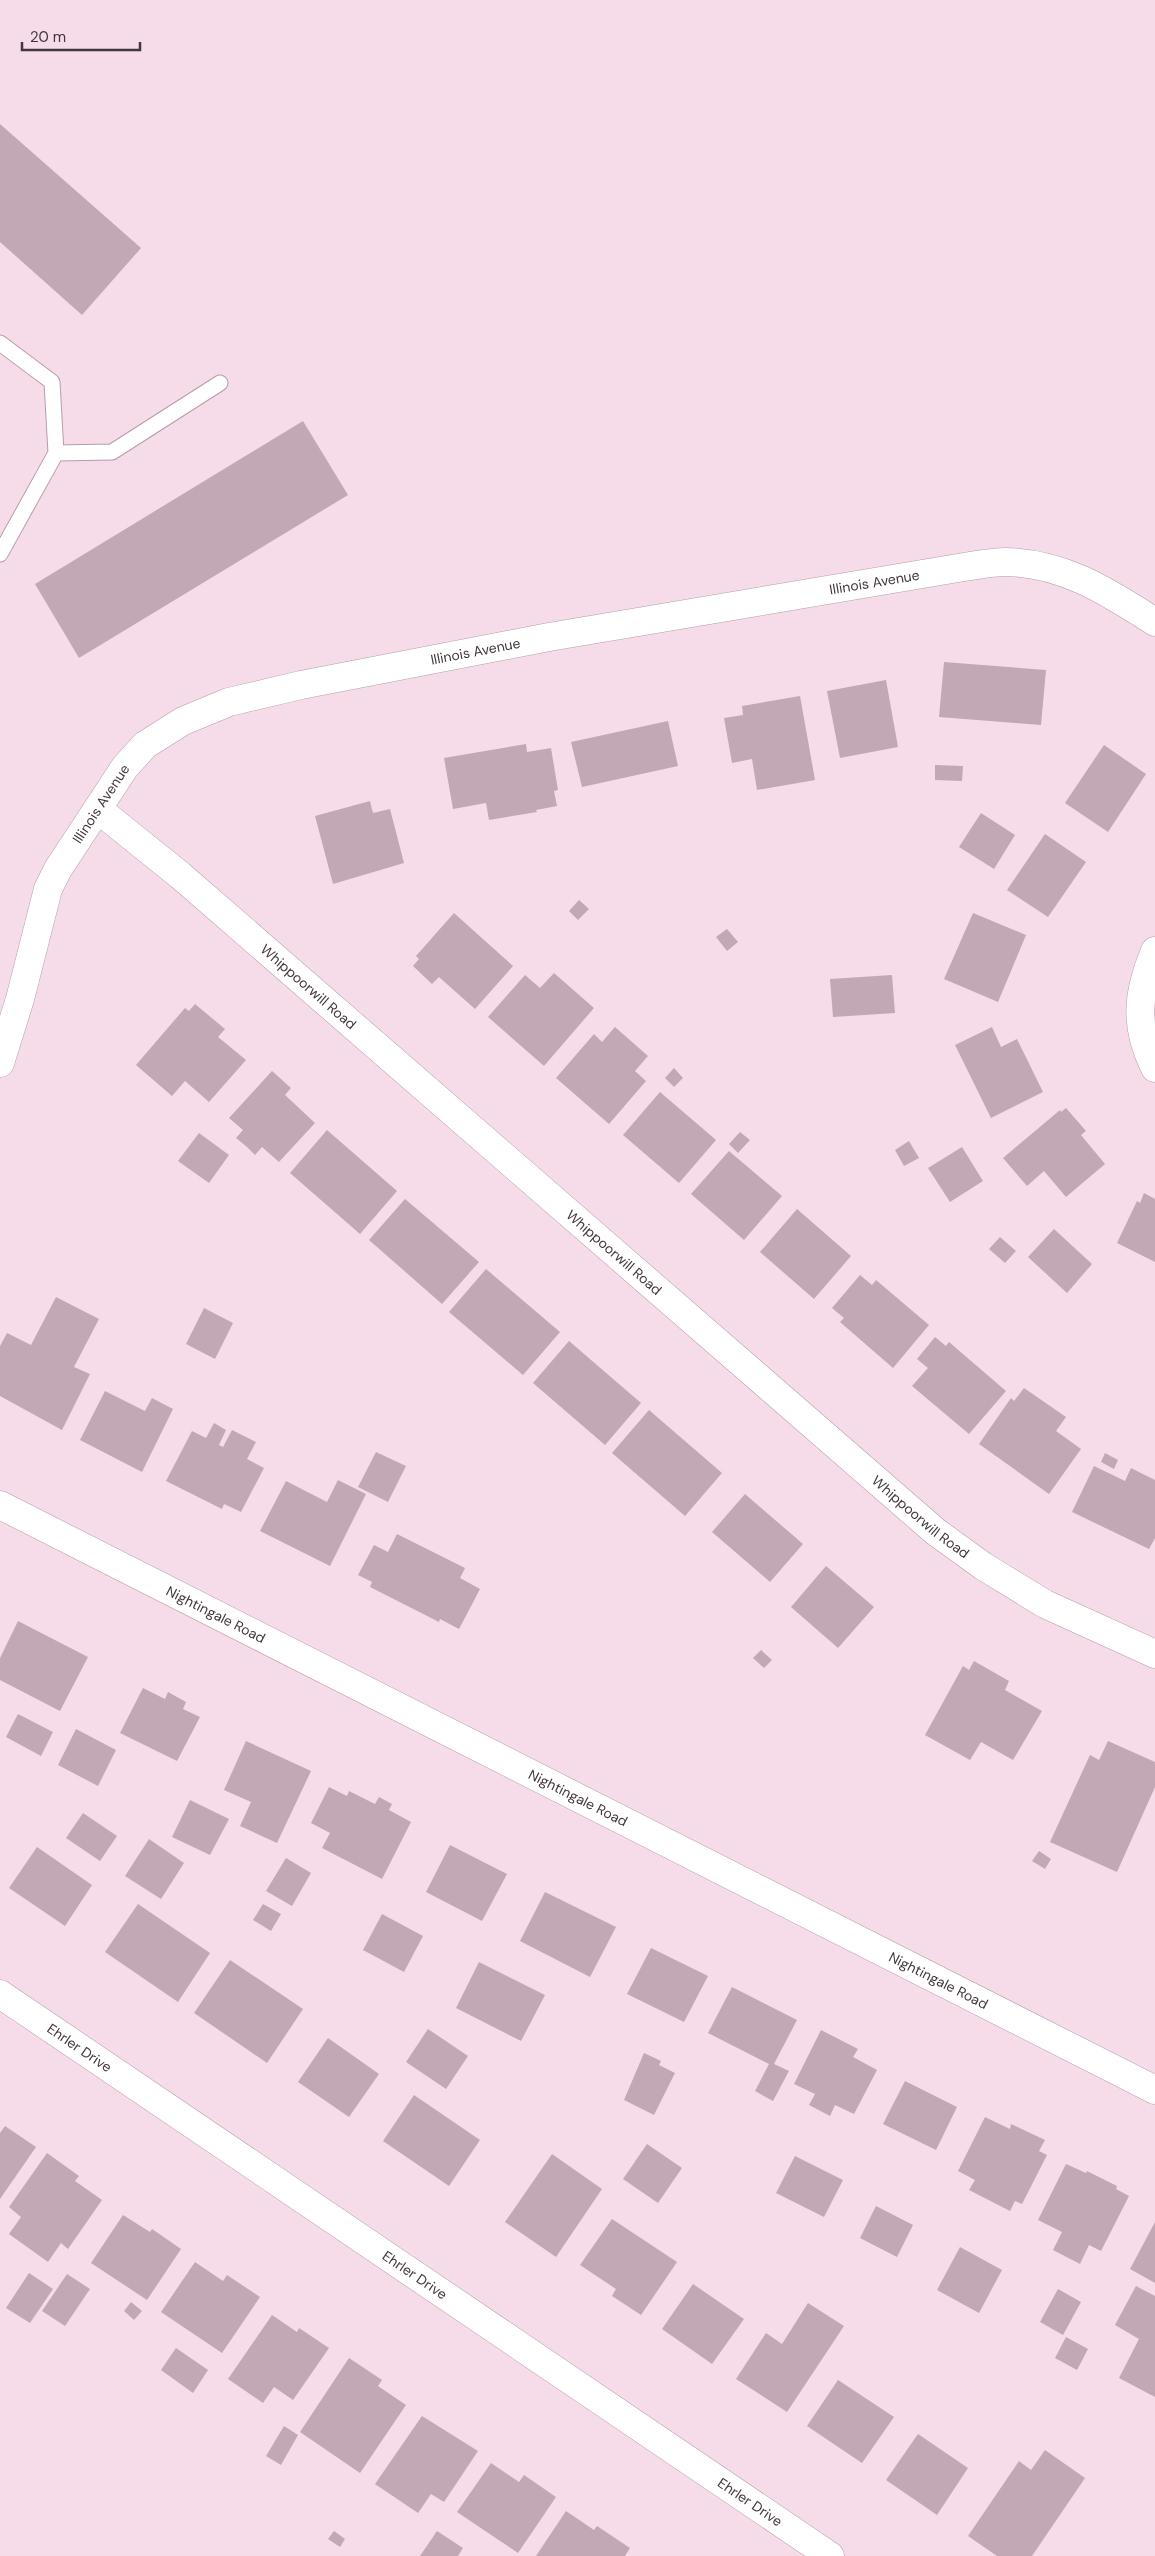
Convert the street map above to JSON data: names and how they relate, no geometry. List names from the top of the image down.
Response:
{
  "streets": {
    "street": [
      "Illinois Avenue",
      "Whippoorwill Road",
      "Nightingale Road",
      "Ehrler Drive"
    ]
  },
  "crossings": [
    ["Illinois Avenue", "Whippoorwill Road"]
  ],
  "scale_bar": "20 m"
}
